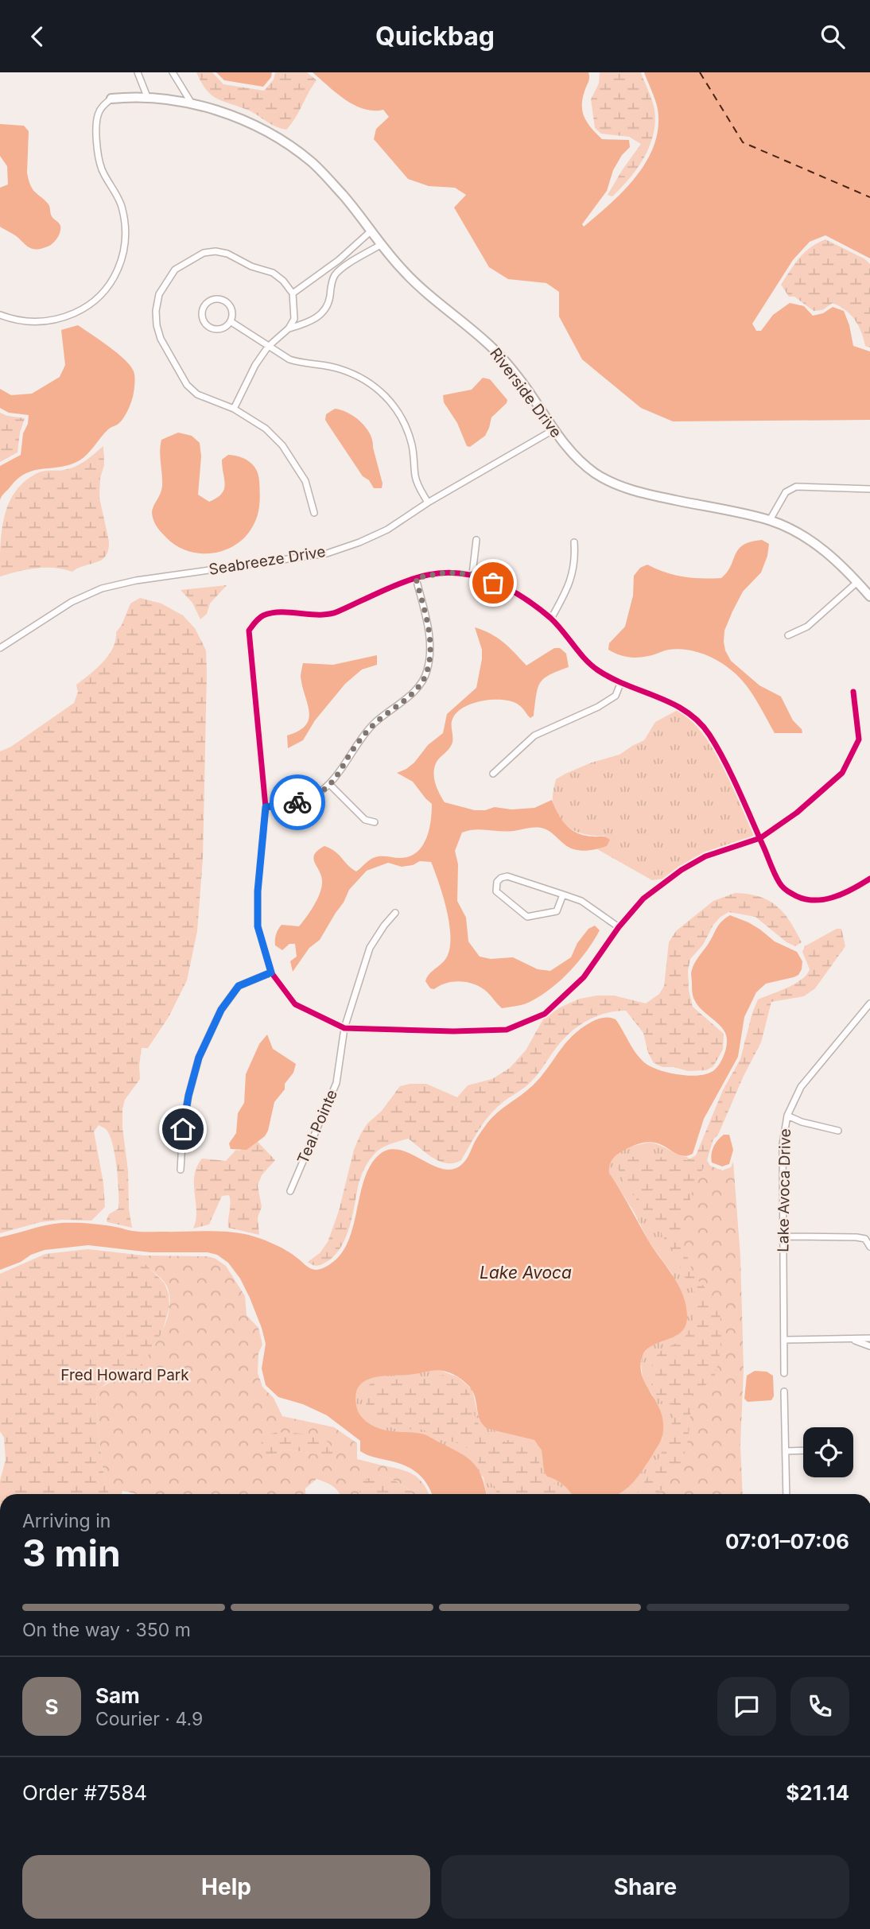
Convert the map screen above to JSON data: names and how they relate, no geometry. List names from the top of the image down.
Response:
{
  "streets": {
    "street": [
      "Riverside Drive",
      "Seabreeze Drive",
      "Teal Pointe",
      "Lake Avoca Drive"
    ]
  },
  "crossings": [
    ["Riverside Drive", "Seabreeze Drive"]
  ],
  "water": ["Lake Avoca"],
  "parks": ["Fred Howard Park"],
  "page": {
    "header": "Quickbag",
    "heading": ["3 min", "Arriving in", "07:01–07:06"],
    "panel": [
      "Sam",
      "Courier · 4.9",
      "Order #7584",
      "$21.14"
    ],
    "bar": "On the way · 350 m",
    "round": "S",
    "buttons": ["Help", "Share"]
  }
}
